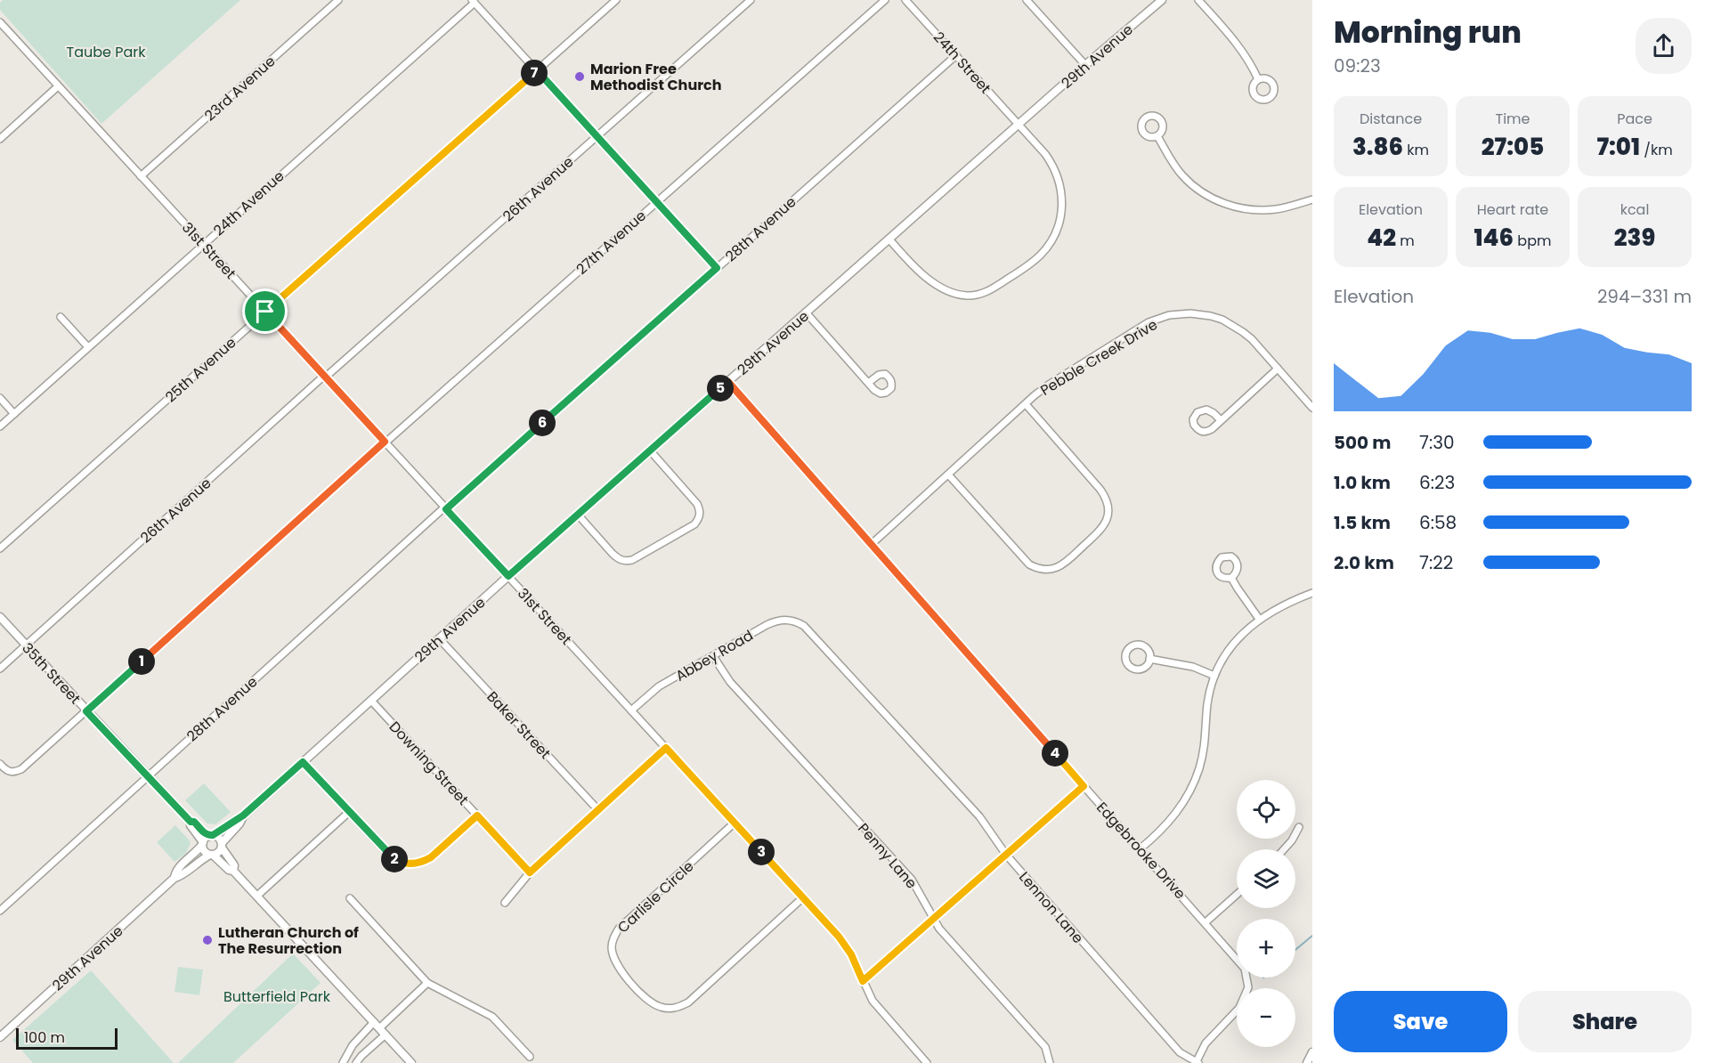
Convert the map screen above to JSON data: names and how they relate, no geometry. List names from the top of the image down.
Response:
{
  "streets": {
    "street": [
      "29th Avenue",
      "24th Street",
      "23rd Avenue",
      "26th Avenue",
      "24th Avenue",
      "28th Avenue",
      "27th Avenue",
      "31st Street",
      "Pebble Creek Drive",
      "25th Avenue",
      "Abbey Road",
      "35th Street",
      "Baker Street",
      "Downing Street",
      "Edgebrooke Drive",
      "Penny Lane",
      "Carlisle Circle",
      "Lennon Lane"
    ]
  },
  "crossings": [
    ["29th Avenue", "24th Street"],
    ["29th Avenue", "31st Street"],
    ["29th Avenue", "35th Street"],
    ["29th Avenue", "Baker Street"],
    ["29th Avenue", "Downing Street"],
    ["29th Avenue", "Edgebrooke Drive"],
    ["24th Street", "28th Avenue"],
    ["23rd Avenue", "31st Street"],
    ["26th Avenue", "31st Street"],
    ["26th Avenue", "35th Street"],
    ["24th Avenue", "31st Street"],
    ["28th Avenue", "31st Street"],
    ["28th Avenue", "35th Street"],
    ["27th Avenue", "31st Street"],
    ["27th Avenue", "35th Street"],
    ["31st Street", "25th Avenue"],
    ["31st Street", "Abbey Road"],
    ["31st Street", "Carlisle Circle"],
    ["Pebble Creek Drive", "Edgebrooke Drive"],
    ["Abbey Road", "Penny Lane"],
    ["Abbey Road", "Lennon Lane"],
    ["Edgebrooke Drive", "Lennon Lane"]
  ],
  "parks": ["Taube Park", "Butterfield Park"],
  "places": ["Marion Free Methodist Church", "Lutheran Church of The Resurrection"],
  "scale_bar": "100 m",
  "page": {
    "heading": ["Morning run", "09:23"],
    "pins": [
      "7",
      "5",
      "6",
      "1",
      "4",
      "3",
      "2"
    ],
    "stats": [
      ["Distance", "3.86 km"],
      ["Time", "27:05"],
      ["Pace", "7:01 /km"],
      ["Elevation", "42 m"],
      ["Heart rate", "146 bpm"],
      ["kcal", "239"]
    ],
    "chart": ["Elevation", "294–331 m"],
    "list": [
      {
        "name": "500 m",
        "note": "7:30"
      },
      {
        "name": "1.0 km",
        "note": "6:23"
      },
      {
        "name": "1.5 km",
        "note": "6:58"
      },
      {
        "name": "2.0 km",
        "note": "7:22"
      }
    ],
    "map_buttons": ["+", "−"],
    "buttons": ["Save", "Share"],
    "scale": "100 m"
  }
}
